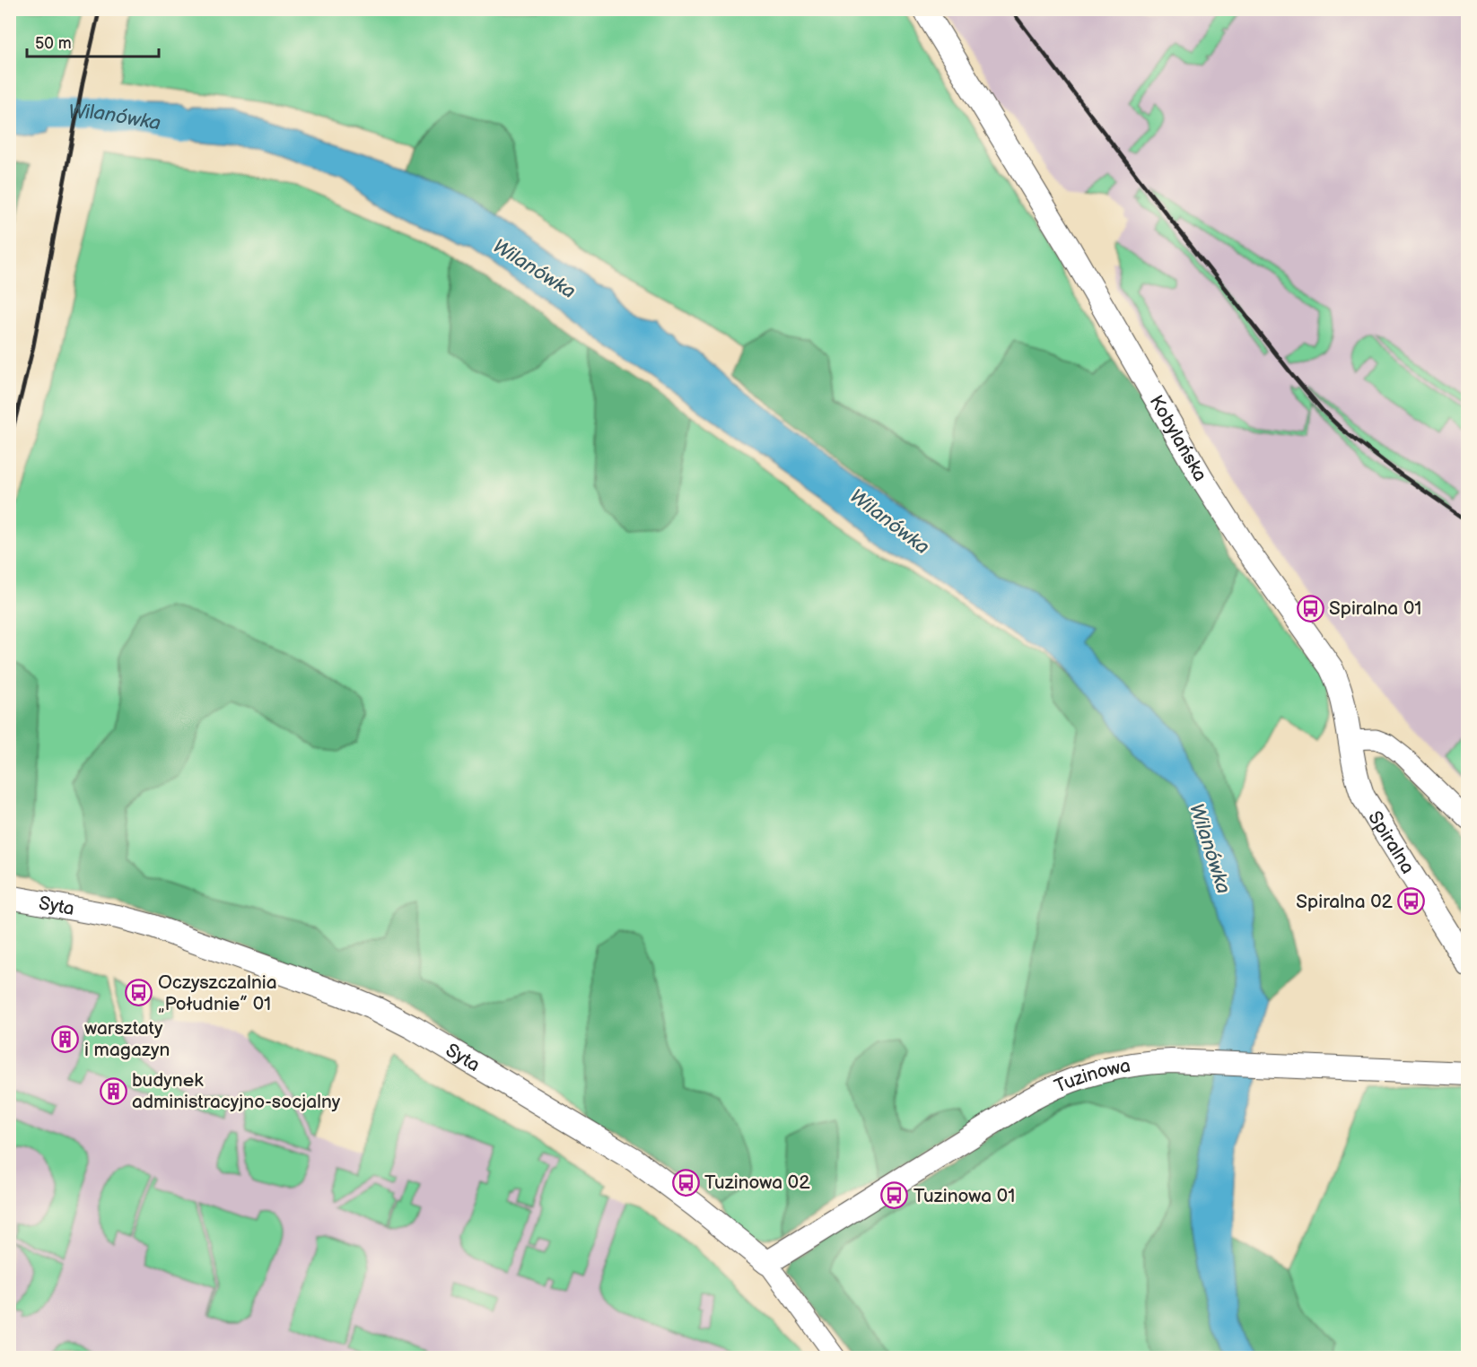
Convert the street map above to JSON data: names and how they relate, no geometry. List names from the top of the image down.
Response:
{
  "streets": {
    "street": [
      "Kobylańska",
      "Spiralna",
      "Syta",
      "Tuzinowa"
    ]
  },
  "crossings": [
    ["Kobylańska", "Spiralna"],
    ["Syta", "Tuzinowa"]
  ],
  "water": ["Wilanówka"],
  "places": {
    "bus stop": [
      "Spiralna 01",
      "Spiralna 02",
      "Oczyszczalnia „Południe” 01",
      "Tuzinowa 02",
      "Tuzinowa 01"
    ],
    "building": ["warsztaty i magazyn", "budynek administracyjno-socjalny"]
  },
  "scale_bar": "50 m"
}
